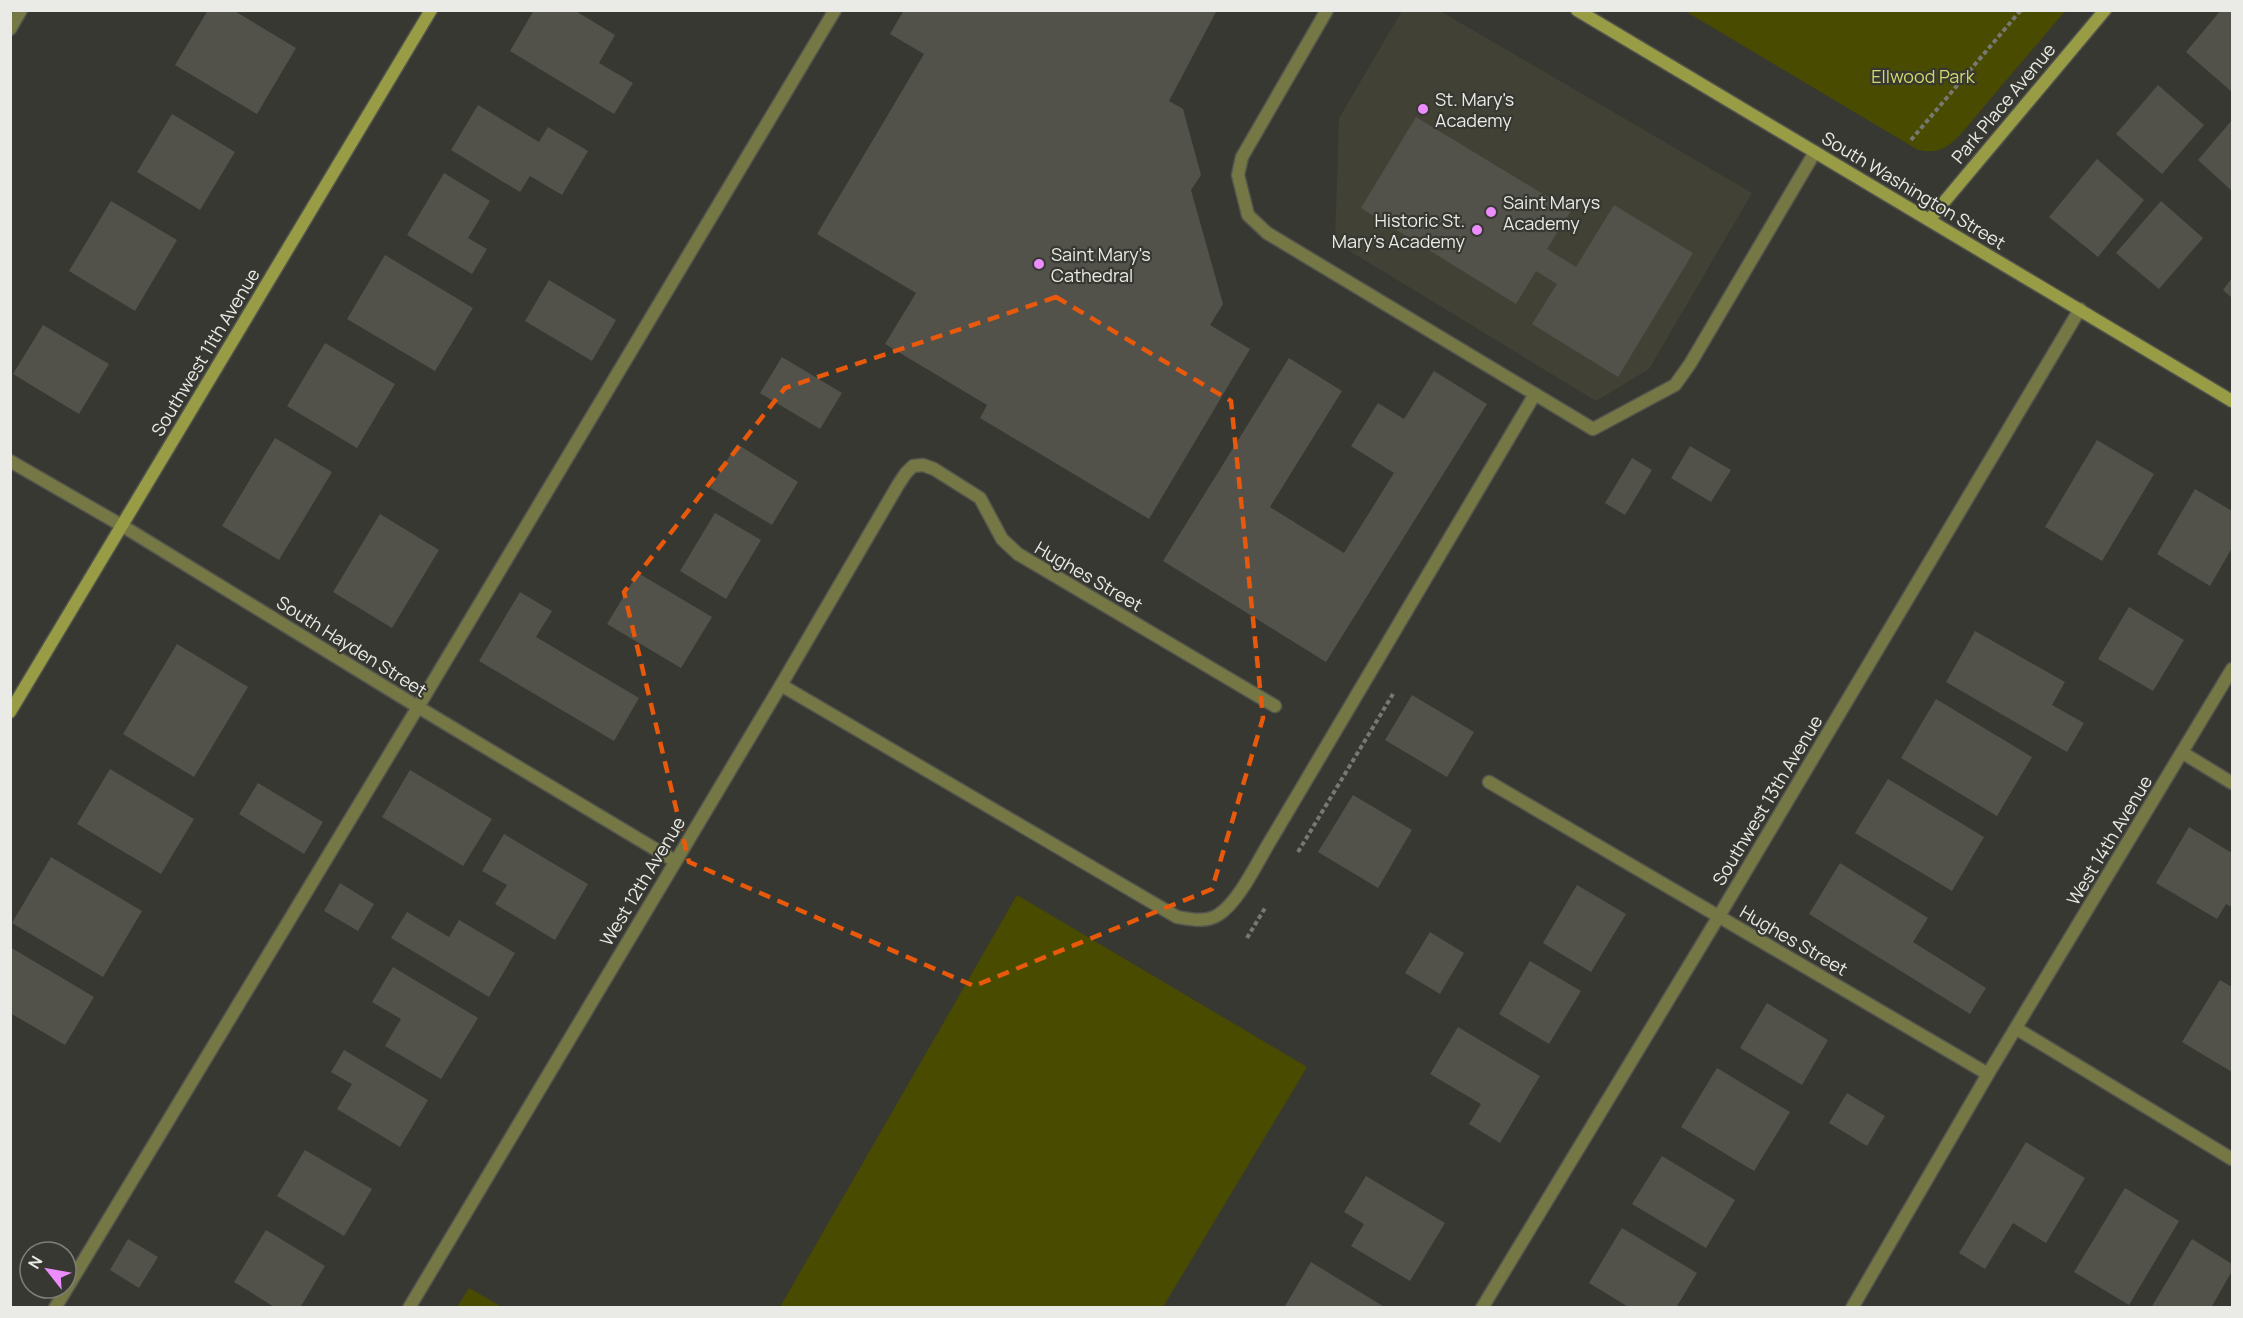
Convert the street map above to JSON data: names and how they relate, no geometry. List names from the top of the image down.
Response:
{
  "streets": {
    "street": [
      "Park Place Avenue",
      "South Washington Street",
      "Southwest 11th Avenue",
      "Hughes Street",
      "South Hayden Street",
      "Southwest 13th Avenue",
      "West 14th Avenue",
      "West 12th Avenue"
    ]
  },
  "crossings": [
    ["Park Place Avenue", "South Washington Street"],
    ["South Washington Street", "Southwest 13th Avenue"],
    ["Southwest 11th Avenue", "South Hayden Street"],
    ["Hughes Street", "Southwest 13th Avenue"],
    ["Hughes Street", "West 14th Avenue"],
    ["Hughes Street", "West 12th Avenue"],
    ["South Hayden Street", "West 12th Avenue"]
  ],
  "parks": ["Ellwood Park"],
  "places": [
    "St. Mary's Academy",
    "Saint Marys Academy",
    "Historic St. Mary's Academy",
    "Saint Mary's Cathedral"
  ],
  "north": "top left"
}
